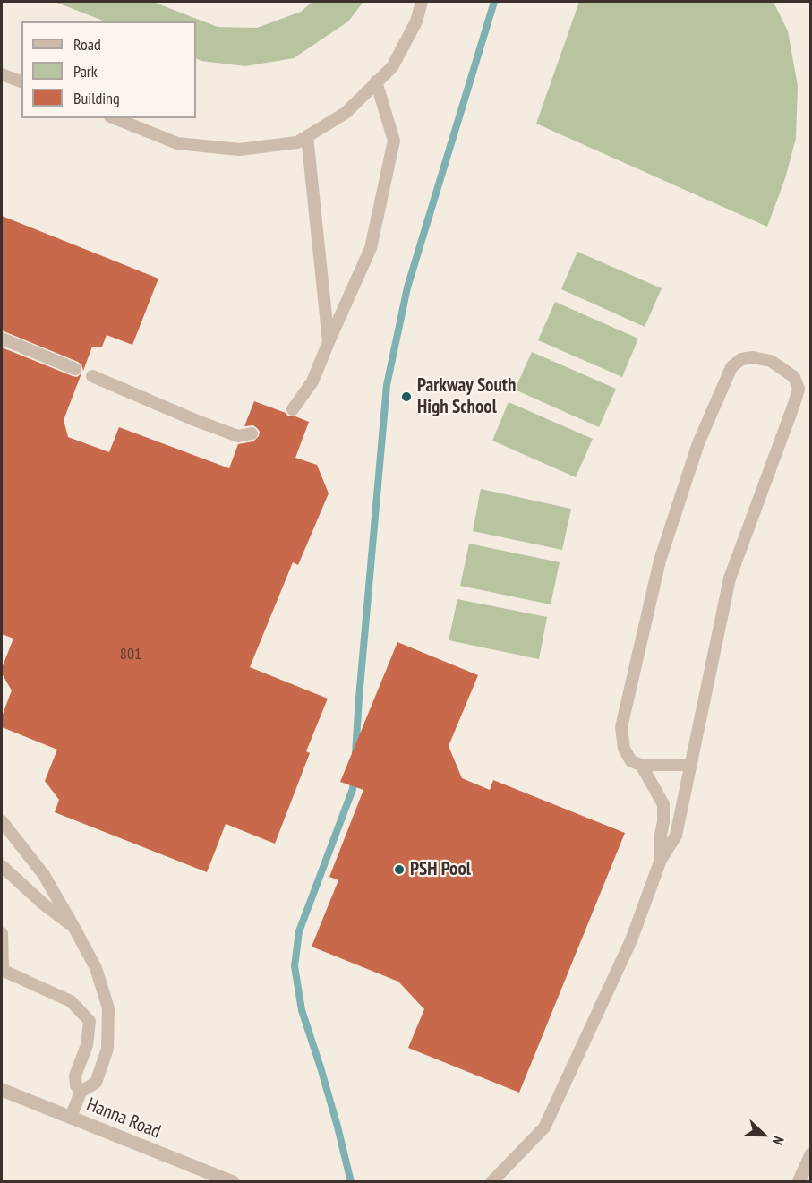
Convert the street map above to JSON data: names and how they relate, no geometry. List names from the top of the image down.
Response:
{
  "streets": {
    "street": ["Hanna Road"]
  },
  "places": ["Parkway South High School", "PSH Pool"],
  "house_numbers": ["801"],
  "legend": ["Road", "Park", "Building"],
  "north": "right"
}
